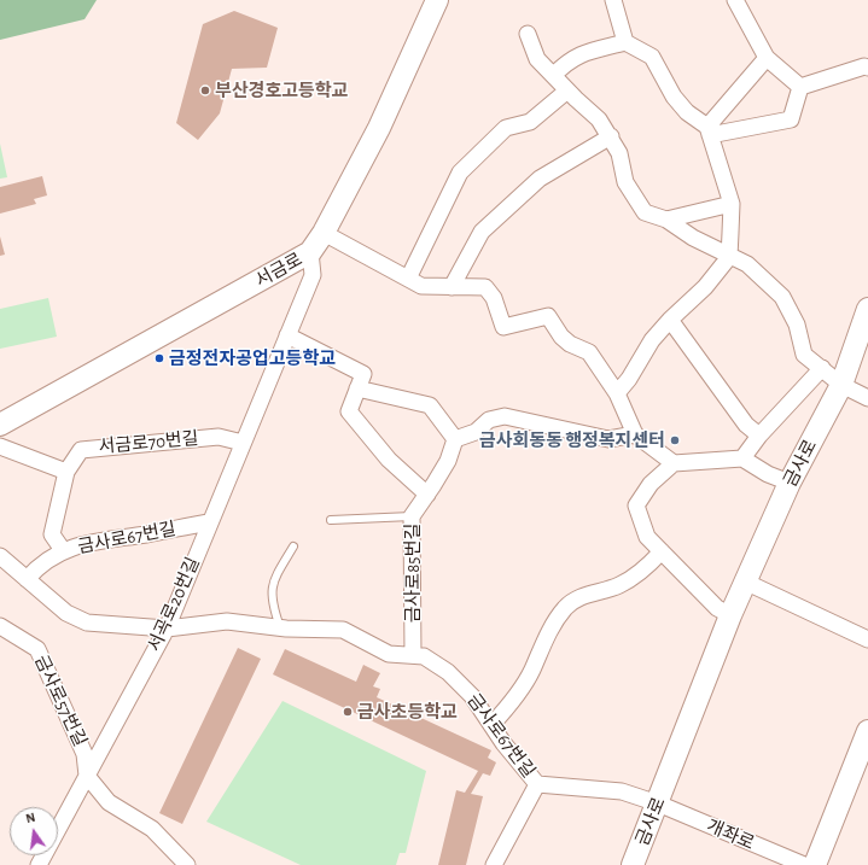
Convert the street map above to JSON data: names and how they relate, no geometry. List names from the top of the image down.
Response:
{
  "streets": {
    "main road": ["서금로", "금사로"],
    "street": [
      "서금로70번길",
      "금사로67번길",
      "금사로85번길",
      "서곡로20번길",
      "금사로57번길",
      "개좌로"
    ]
  },
  "crossings": [
    ["서금로", "서곡로20번길"],
    ["서금로70번길", "금사로67번길"],
    ["서금로70번길", "서곡로20번길"],
    ["금사로", "금사로67번길"],
    ["금사로", "개좌로"],
    ["금사로67번길", "금사로85번길"],
    ["금사로67번길", "서곡로20번길"],
    ["금사로67번길", "개좌로"],
    ["서곡로20번길", "금사로57번길"]
  ],
  "places": [
    "부산경호고등학교",
    "금정전자공업고등학교",
    "금사회동동 행정복지센터",
    "금사초등학교"
  ],
  "north": "top"
}
